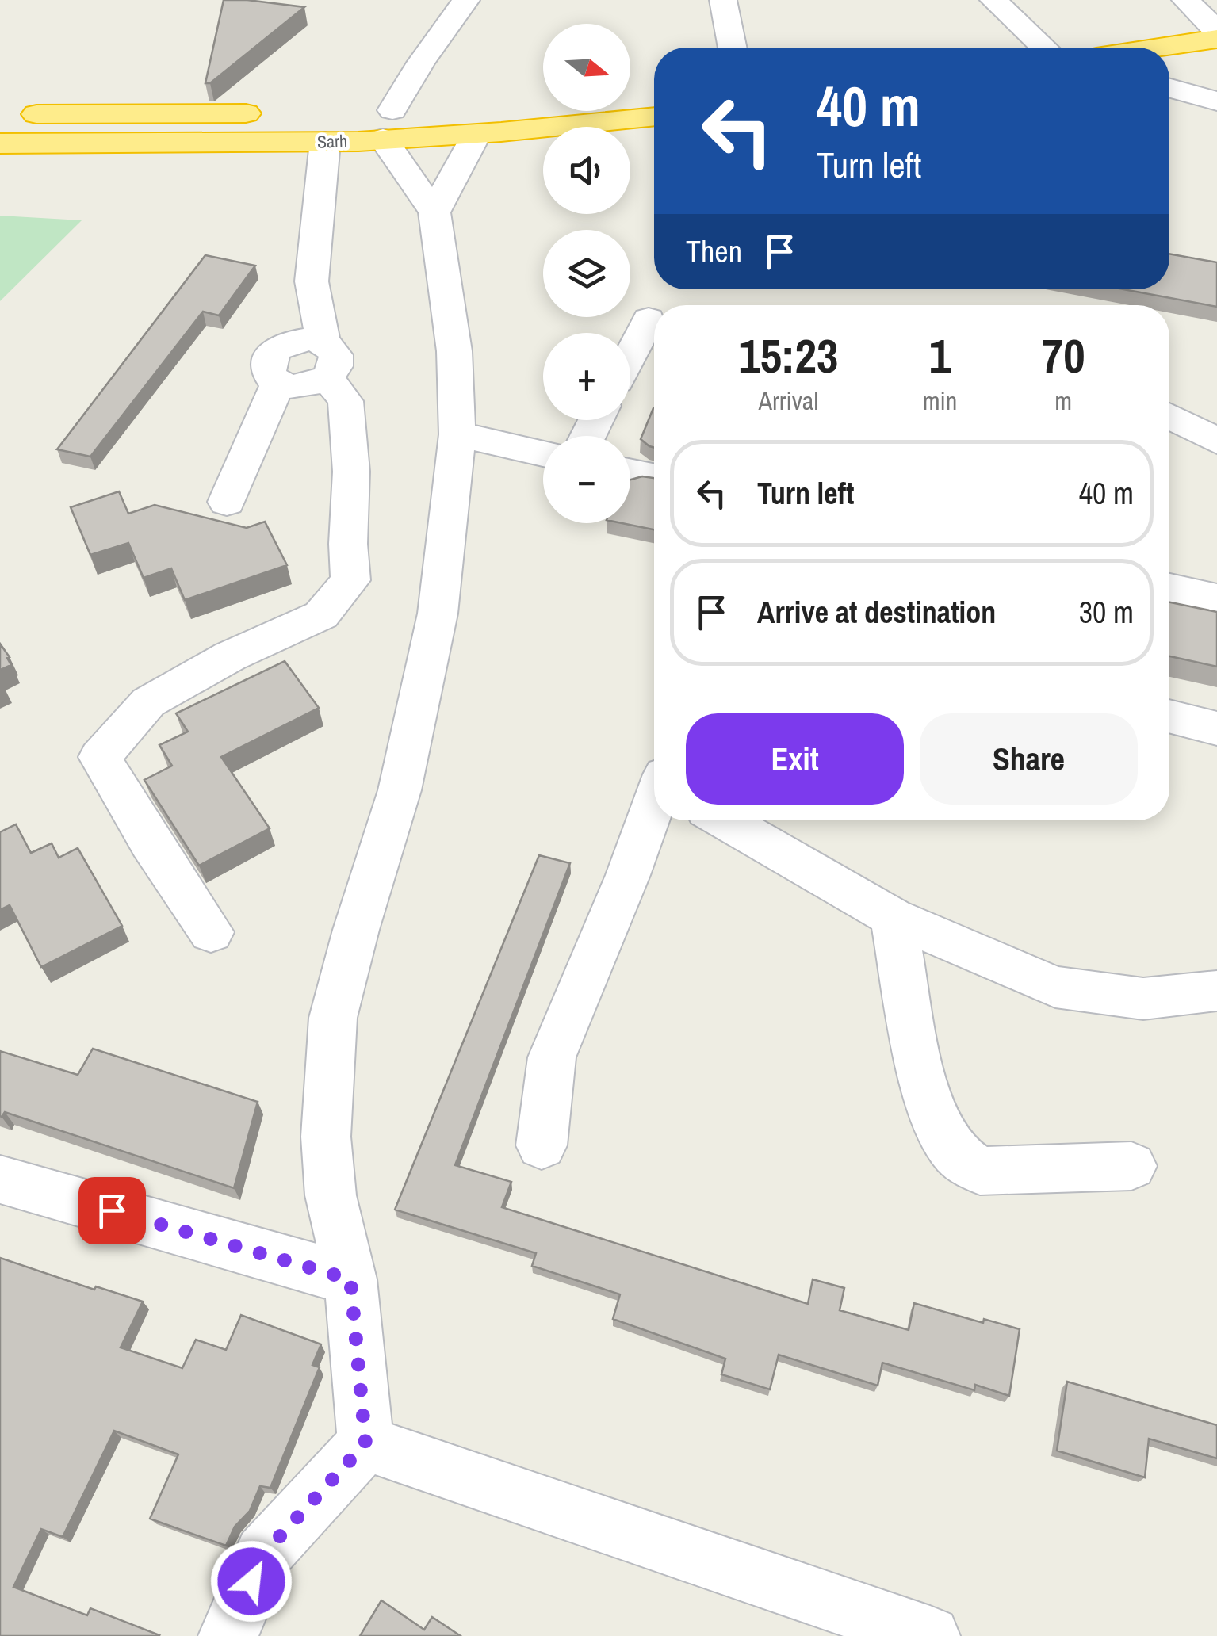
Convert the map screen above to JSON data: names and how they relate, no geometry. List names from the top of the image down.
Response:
{
  "streets": {
    "highway": ["Sarh"]
  },
  "north": "right",
  "page": {
    "map_buttons": ["+", "−"],
    "turn": ["40 m", "Turn left"],
    "then": "Then",
    "eta": [
      "15:23",
      "Arrival",
      "1",
      "min",
      "70",
      "m"
    ],
    "list": [
      {
        "name": "Turn left",
        "value": "40 m"
      },
      {
        "name": "Arrive at destination",
        "value": "30 m"
      }
    ],
    "buttons": ["Exit", "Share"]
  }
}
